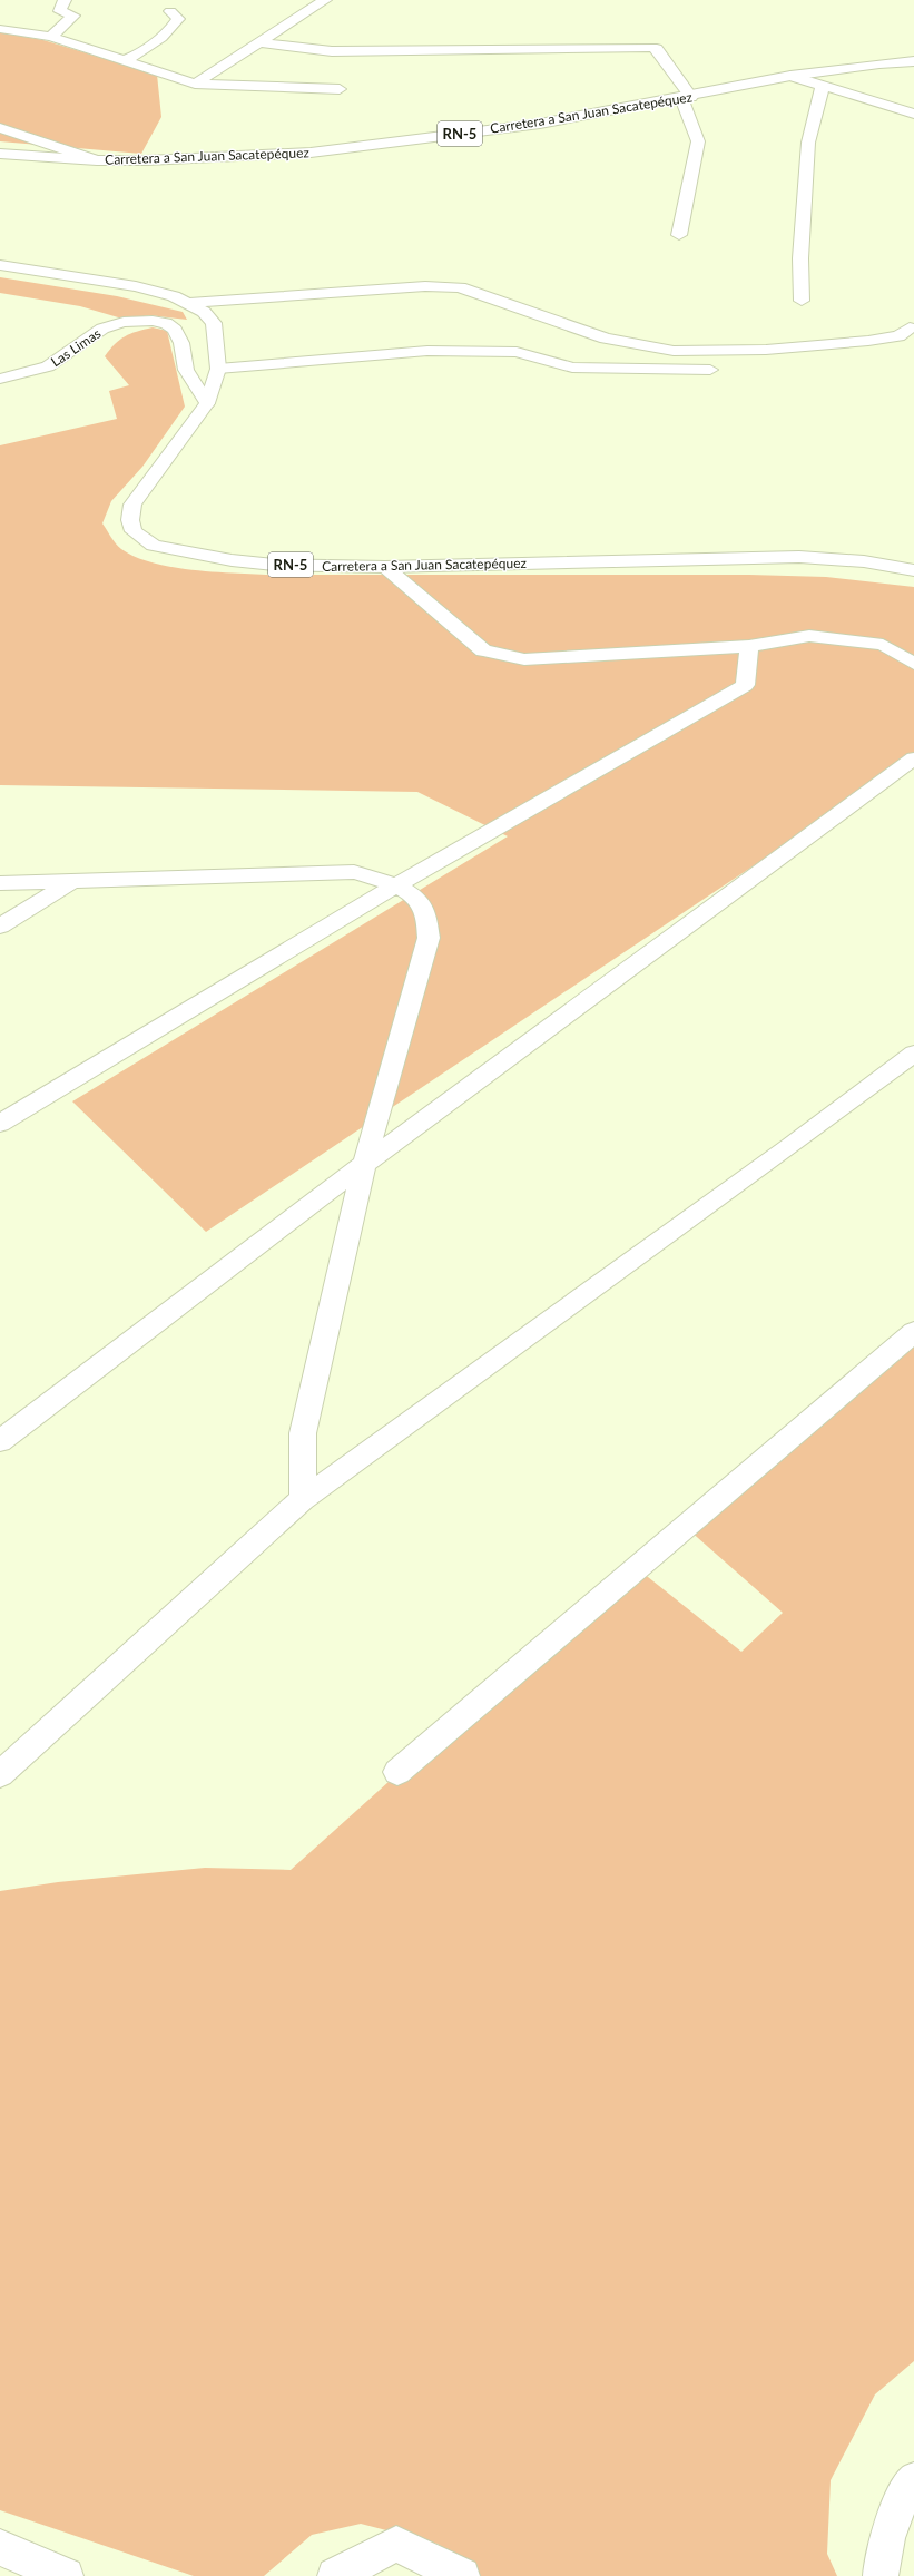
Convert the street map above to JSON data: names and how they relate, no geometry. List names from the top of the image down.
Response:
{
  "streets": {
    "street": ["Carretera a San Juan Sacatepéquez", "RN-5", "Las Limas"]
  },
  "crossings": [
    ["Carretera a San Juan Sacatepéquez", "Las Limas"]
  ]
}
